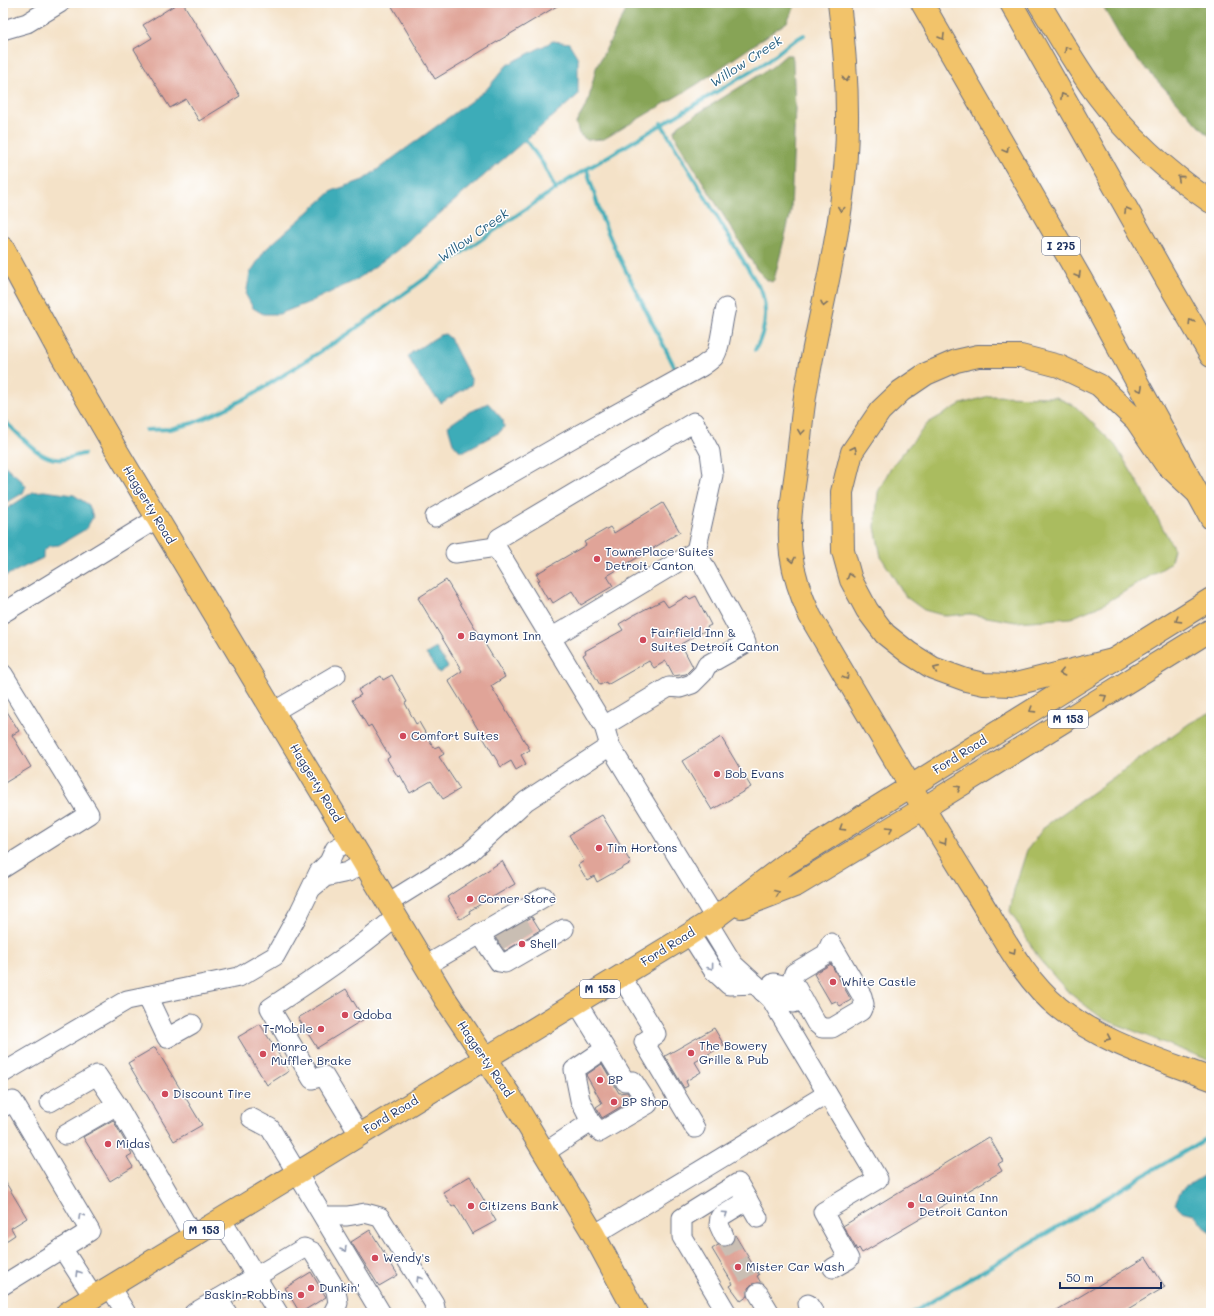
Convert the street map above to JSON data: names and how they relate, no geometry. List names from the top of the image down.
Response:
{
  "streets": {
    "main road": [
      "I 275",
      "Haggerty Road",
      "M 153",
      "Ford Road"
    ]
  },
  "crossings": [
    ["Haggerty Road", "Ford Road"]
  ],
  "water": ["Willow Creek"],
  "places": [
    "TownePlace Suites Detroit Canton",
    "Baymont Inn",
    "Fairfield Inn & Suites Detroit Canton",
    "Comfort Suites",
    "Bob Evans",
    "Tim Hortons",
    "Corner Store",
    "Shell",
    "White Castle",
    "Qdoba",
    "T-Mobile",
    "The Bowery Grille & Pub",
    "Monro Muffler Brake",
    "BP",
    "Discount Tire",
    "BP Shop",
    "Midas",
    "La Quinta Inn Detroit Canton",
    "Citizens Bank",
    "Wendy's",
    "Mister Car Wash",
    "Dunkin'",
    "Baskin-Robbins"
  ],
  "scale_bar": "50 m"
}
